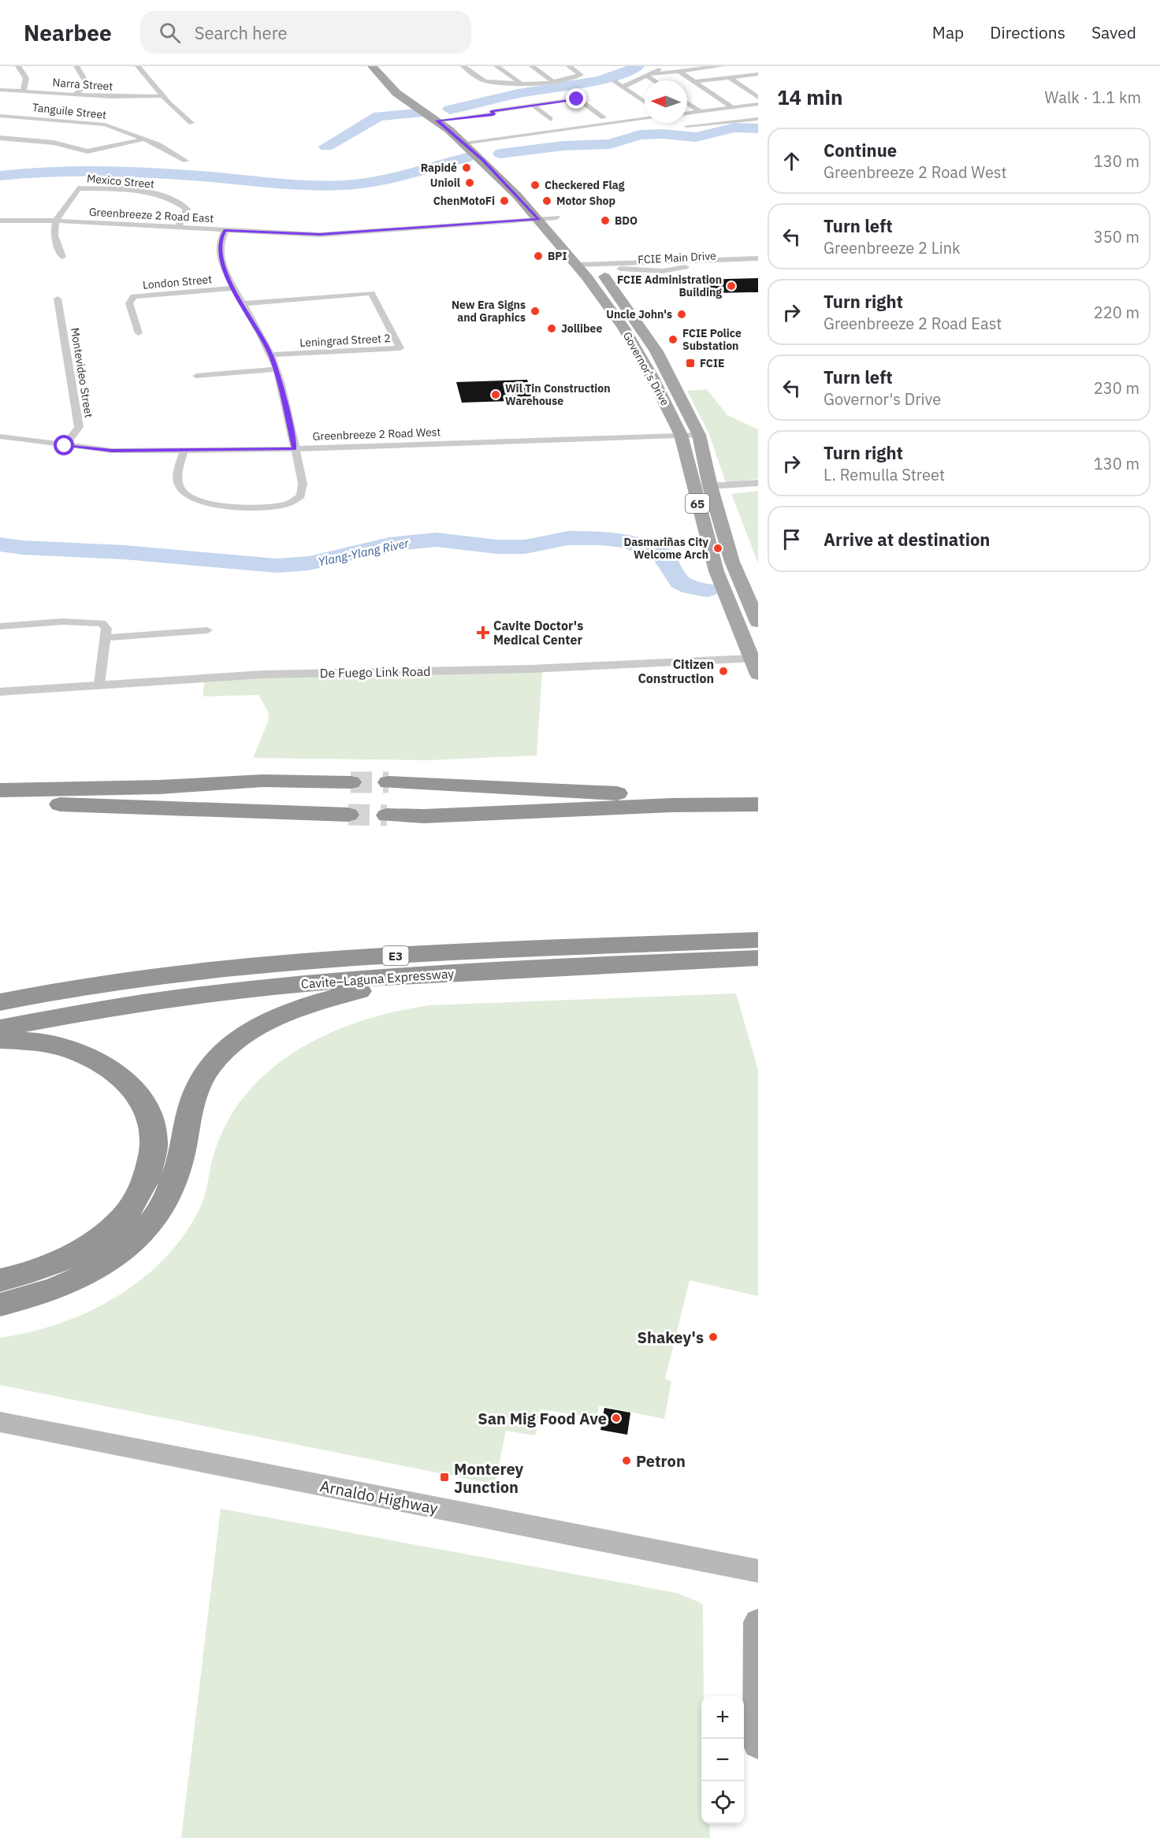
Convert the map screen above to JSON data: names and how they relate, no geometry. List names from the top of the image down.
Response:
{
  "streets": {
    "highway": ["E3", "Cavite–Laguna Expressway"],
    "main road": ["Governor's Drive", "65", "Arnaldo Highway"],
    "street": [
      "Narra Street",
      "Tanguile Street",
      "Mexico Street",
      "Greenbreeze 2 Road East",
      "FCIE Main Drive",
      "London Street",
      "Leningrad Street 2",
      "Montevideo Street",
      "Greenbreeze 2 Road West",
      "De Fuego Link Road"
    ]
  },
  "crossings": [
    ["Mexico Street", "Greenbreeze 2 Road East"],
    ["Greenbreeze 2 Road East", "Governor's Drive"],
    ["FCIE Main Drive", "Governor's Drive"],
    ["Governor's Drive", "Greenbreeze 2 Road West"],
    ["Governor's Drive", "De Fuego Link Road"],
    ["Montevideo Street", "Greenbreeze 2 Road West"]
  ],
  "water": ["Ylang-Ylang River"],
  "places": {
    "other": [
      "Rapidé",
      "Unioil",
      "Checkered Flag",
      "ChenMotoFi",
      "Motor Shop",
      "BDO",
      "BPI",
      "FCIE Administration Building",
      "New Era Signs and Graphics",
      "Uncle John's",
      "Jollibee",
      "FCIE Police Substation",
      "Wil Tin Construction Warehouse",
      "Dasmariñas City Welcome Arch",
      "Citizen Construction",
      "Shakey's",
      "San Mig Food Ave",
      "Petron"
    ],
    "transit": ["FCIE", "Monterey Junction"],
    "health": ["Cavite Doctor's Medical Center"]
  },
  "north": "left",
  "page": {
    "header": "Nearbee",
    "search": "Search here",
    "nav": ["Map", "Directions", "Saved"],
    "heading": ["14 min", "Walk · 1.1 km"],
    "list": [
      ["Continue", "Greenbreeze 2 Road West", "130 m"],
      ["Turn left", "Greenbreeze 2 Link", "350 m"],
      ["Turn right", "Greenbreeze 2 Road East", "220 m"],
      ["Turn left", "Governor's Drive", "230 m"],
      ["Turn right", "L. Remulla Street", "130 m"],
      "Arrive at destination"
    ],
    "map_buttons": ["+", "−"]
  }
}
